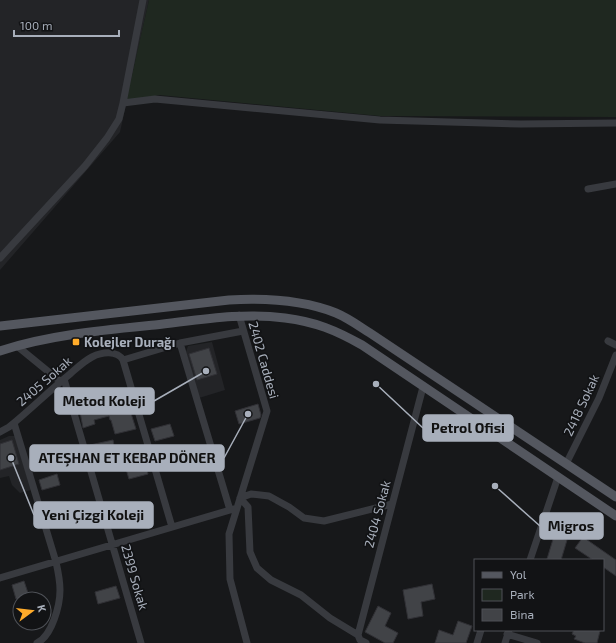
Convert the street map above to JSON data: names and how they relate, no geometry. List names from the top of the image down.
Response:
{
  "streets": {
    "street": [
      "2402 Caddesi",
      "2405 Sokak",
      "2418 Sokak",
      "2404 Sokak",
      "2399 Sokak"
    ]
  },
  "crossings": [
    ["2405 Sokak", "2399 Sokak"]
  ],
  "places": {
    "transit": ["Kolejler Durağı"],
    "other": [
      "Metod Koleji",
      "Petrol Ofisi",
      "ATEŞHAN ET KEBAP DÖNER",
      "Yeni Çizgi Koleji",
      "Migros"
    ]
  },
  "legend": ["Yol", "Park", "Bina"],
  "scale_bar": "100 m",
  "north": "right"
}
